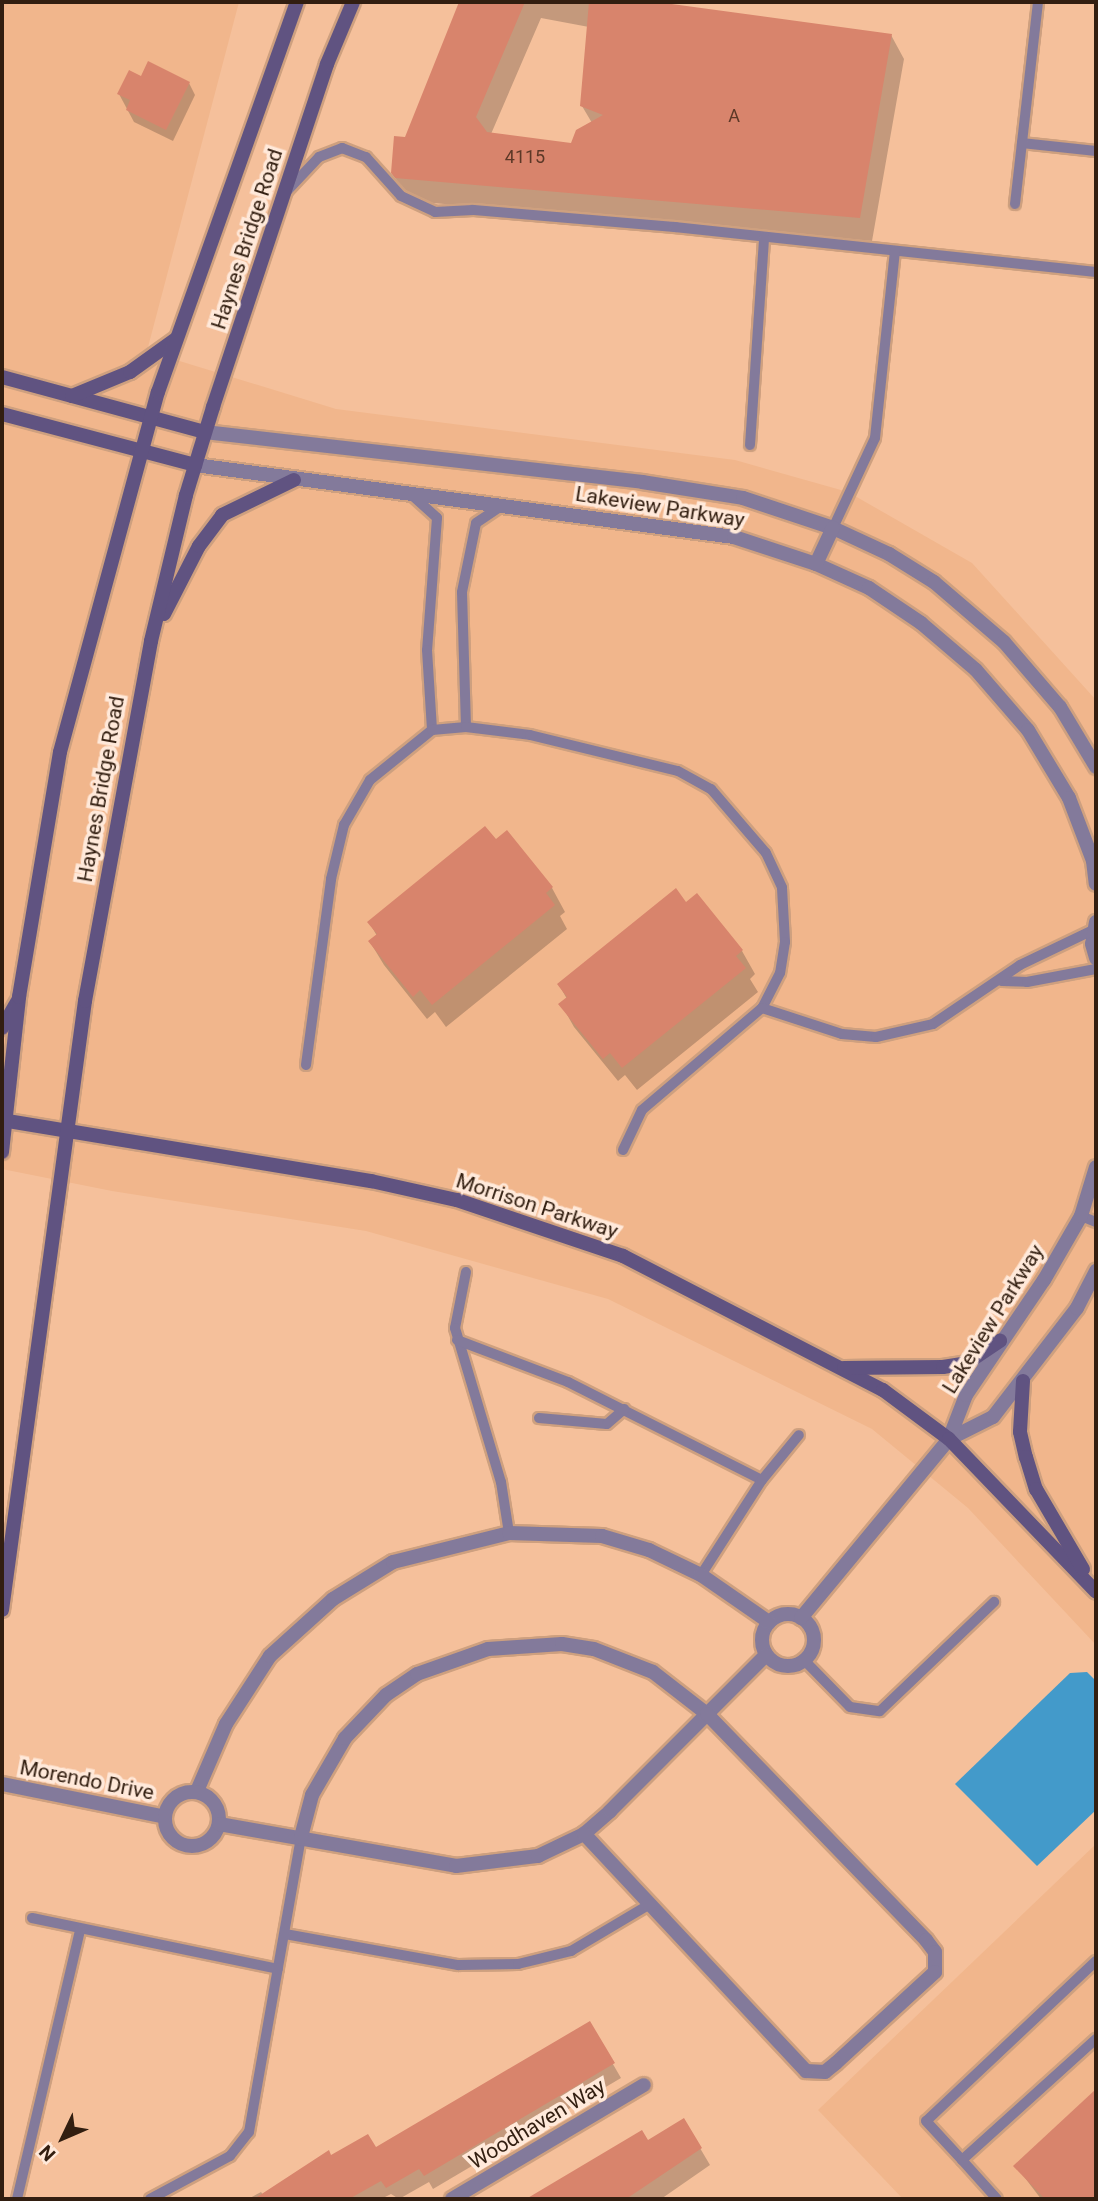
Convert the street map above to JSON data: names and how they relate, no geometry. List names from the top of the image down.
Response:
{
  "streets": {
    "main road": ["Haynes Bridge Road", "Lakeview Parkway", "Morrison Parkway"],
    "street": ["Morendo Drive", "Woodhaven Way"]
  },
  "crossings": [
    ["Haynes Bridge Road", "Lakeview Parkway"],
    ["Haynes Bridge Road", "Morrison Parkway"],
    ["Lakeview Parkway", "Morrison Parkway"]
  ],
  "house_numbers": ["A", "4115"],
  "north": "bottom left"
}
